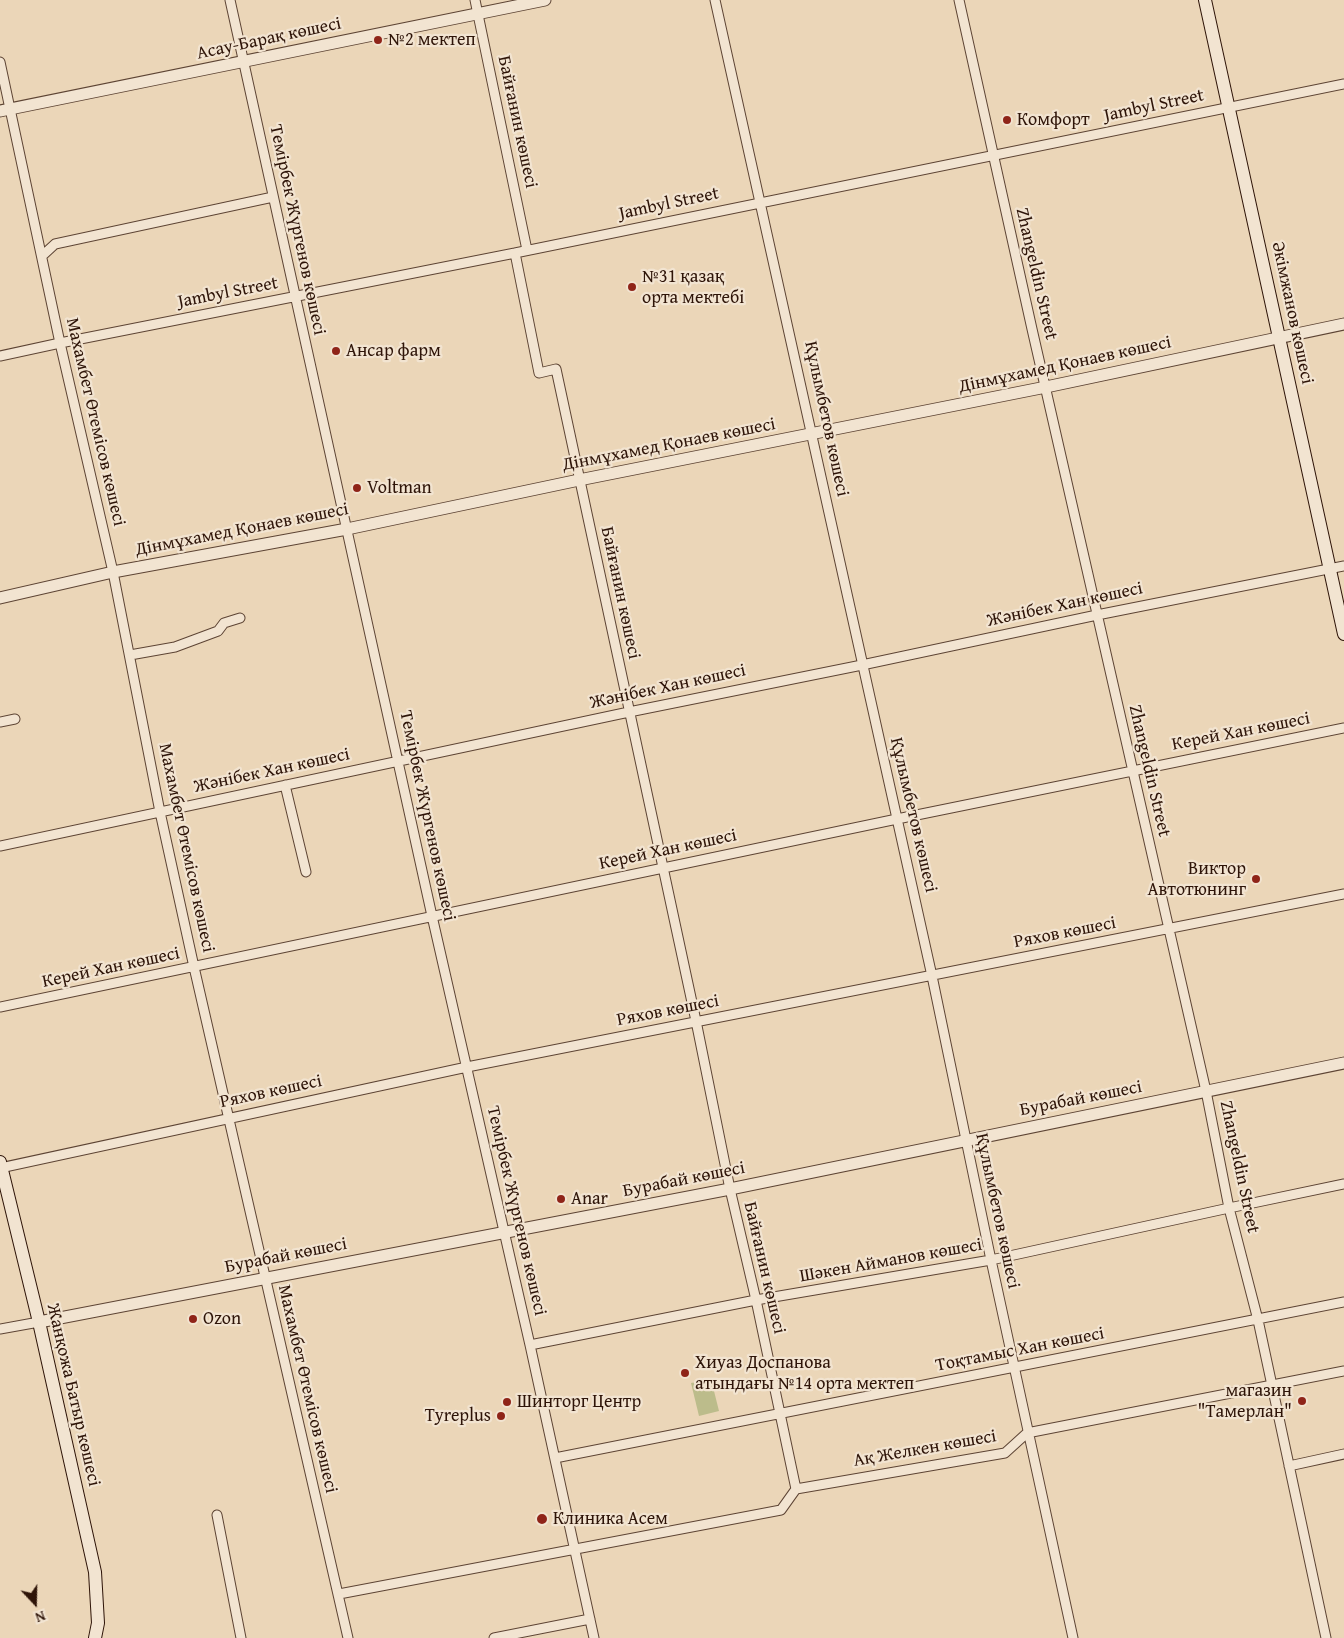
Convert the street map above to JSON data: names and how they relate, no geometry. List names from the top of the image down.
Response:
{
  "streets": {
    "main road": ["Әкімжанов көшесі", "Жанқожа Батыр көшесі"],
    "street": [
      "Асау-Барақ көшесі",
      "Jambyl Street",
      "Байғанин көшесі",
      "Темірбек Жүргенов көшесі",
      "Zhangeldin Street",
      "Дінмұхамед Қонаев көшесі",
      "Құлымбетов көшесі",
      "Махамбет Өтемісов көшесі",
      "Жәнібек Хан көшесі",
      "Керей Хан көшесі",
      "Ряхов көшесі",
      "Бурабай көшесі",
      "Шәкен Айманов көшесі",
      "Тоқтамыс Хан көшесі",
      "Ақ Желкен көшесі"
    ]
  },
  "crossings": [
    ["Асау-Барақ көшесі", "Байғанин көшесі"],
    ["Асау-Барақ көшесі", "Темірбек Жүргенов көшесі"],
    ["Асау-Барақ көшесі", "Махамбет Өтемісов көшесі"],
    ["Jambyl Street", "Байғанин көшесі"],
    ["Jambyl Street", "Темірбек Жүргенов көшесі"],
    ["Jambyl Street", "Zhangeldin Street"],
    ["Jambyl Street", "Әкімжанов көшесі"],
    ["Jambyl Street", "Құлымбетов көшесі"],
    ["Jambyl Street", "Махамбет Өтемісов көшесі"],
    ["Байғанин көшесі", "Дінмұхамед Қонаев көшесі"],
    ["Байғанин көшесі", "Жәнібек Хан көшесі"],
    ["Байғанин көшесі", "Керей Хан көшесі"],
    ["Байғанин көшесі", "Ряхов көшесі"],
    ["Байғанин көшесі", "Бурабай көшесі"],
    ["Байғанин көшесі", "Шәкен Айманов көшесі"],
    ["Байғанин көшесі", "Тоқтамыс Хан көшесі"],
    ["Байғанин көшесі", "Ақ Желкен көшесі"],
    ["Темірбек Жүргенов көшесі", "Дінмұхамед Қонаев көшесі"],
    ["Темірбек Жүргенов көшесі", "Жәнібек Хан көшесі"],
    ["Темірбек Жүргенов көшесі", "Керей Хан көшесі"],
    ["Темірбек Жүргенов көшесі", "Ряхов көшесі"],
    ["Темірбек Жүргенов көшесі", "Бурабай көшесі"],
    ["Темірбек Жүргенов көшесі", "Шәкен Айманов көшесі"],
    ["Темірбек Жүргенов көшесі", "Тоқтамыс Хан көшесі"],
    ["Zhangeldin Street", "Дінмұхамед Қонаев көшесі"],
    ["Zhangeldin Street", "Жәнібек Хан көшесі"],
    ["Zhangeldin Street", "Керей Хан көшесі"],
    ["Zhangeldin Street", "Ряхов көшесі"],
    ["Zhangeldin Street", "Бурабай көшесі"],
    ["Zhangeldin Street", "Шәкен Айманов көшесі"],
    ["Zhangeldin Street", "Тоқтамыс Хан көшесі"],
    ["Әкімжанов көшесі", "Дінмұхамед Қонаев көшесі"],
    ["Әкімжанов көшесі", "Жәнібек Хан көшесі"],
    ["Дінмұхамед Қонаев көшесі", "Құлымбетов көшесі"],
    ["Дінмұхамед Қонаев көшесі", "Махамбет Өтемісов көшесі"],
    ["Құлымбетов көшесі", "Жәнібек Хан көшесі"],
    ["Құлымбетов көшесі", "Керей Хан көшесі"],
    ["Құлымбетов көшесі", "Ряхов көшесі"],
    ["Құлымбетов көшесі", "Бурабай көшесі"],
    ["Құлымбетов көшесі", "Шәкен Айманов көшесі"],
    ["Құлымбетов көшесі", "Тоқтамыс Хан көшесі"],
    ["Құлымбетов көшесі", "Ақ Желкен көшесі"],
    ["Махамбет Өтемісов көшесі", "Жәнібек Хан көшесі"],
    ["Махамбет Өтемісов көшесі", "Керей Хан көшесі"],
    ["Махамбет Өтемісов көшесі", "Ряхов көшесі"],
    ["Махамбет Өтемісов көшесі", "Бурабай көшесі"],
    ["Ряхов көшесі", "Жанқожа Батыр көшесі"],
    ["Бурабай көшесі", "Жанқожа Батыр көшесі"]
  ],
  "places": [
    "№2 мектеп",
    "Комфорт",
    "№31 қазақ орта мектебі",
    "Ансар фарм",
    "Voltman",
    "Виктор Автотюнинг",
    "Anar",
    "Ozon",
    "Хиуаз Доспанова атындағы №14 орта мектеп",
    "магазин \"Тамерлан\"",
    "Шинторг Центр",
    "Tyreplus",
    "Клиника Асем"
  ],
  "north": "bottom"
}
